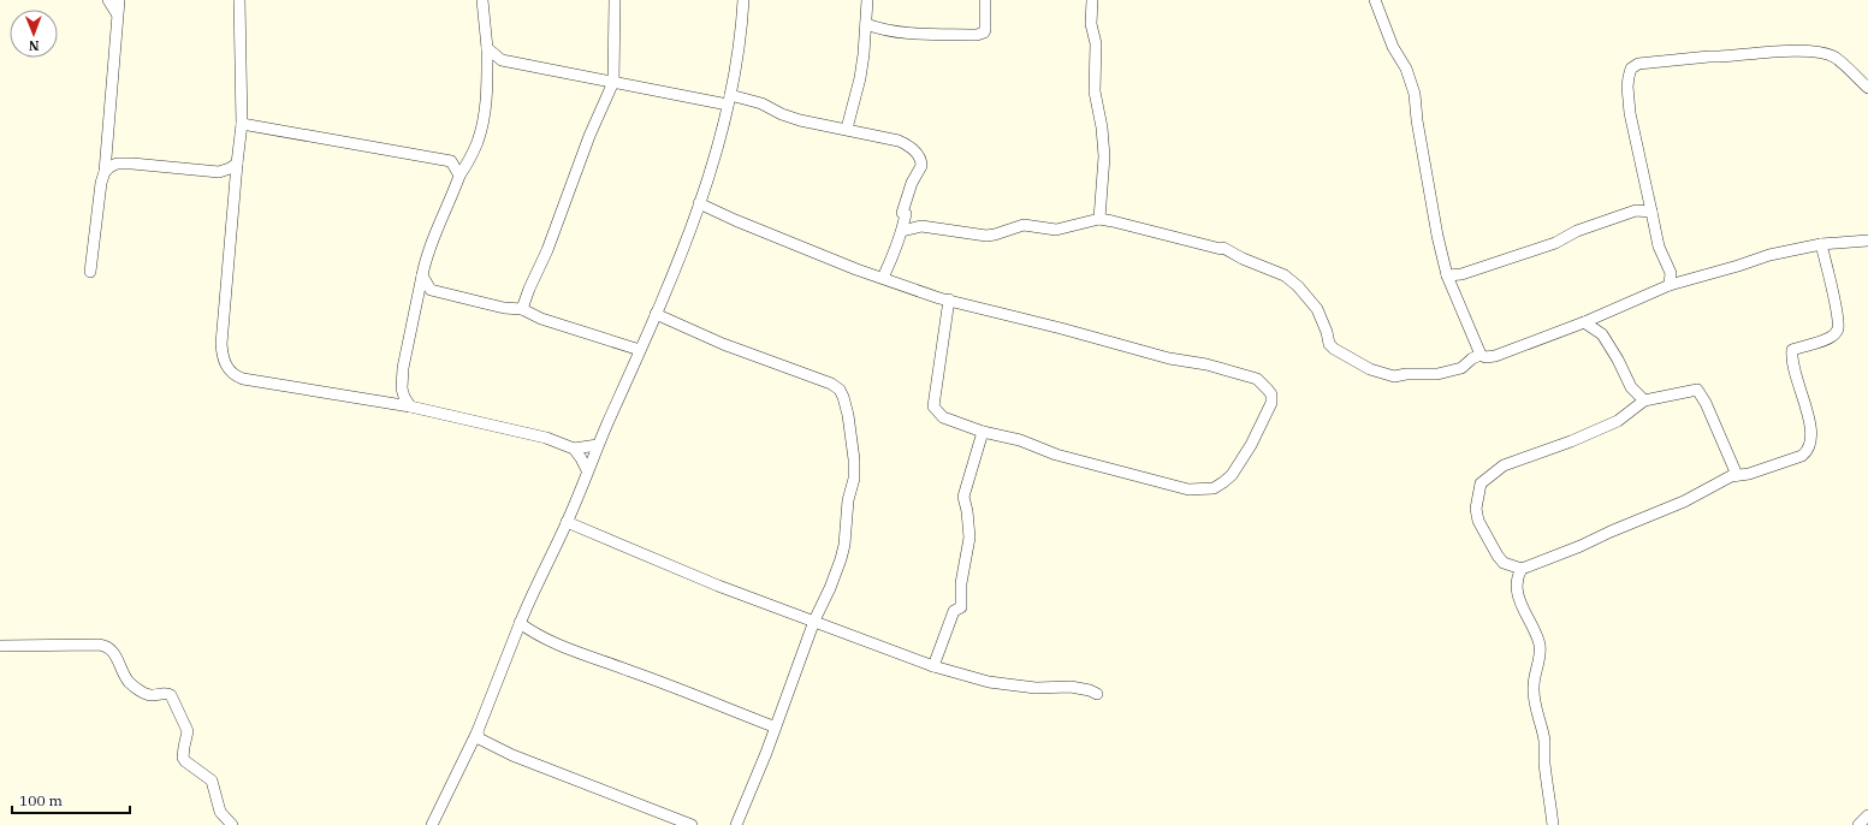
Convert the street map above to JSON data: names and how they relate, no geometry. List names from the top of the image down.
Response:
{
  "scale_bar": "100 m",
  "north": "bottom"
}
